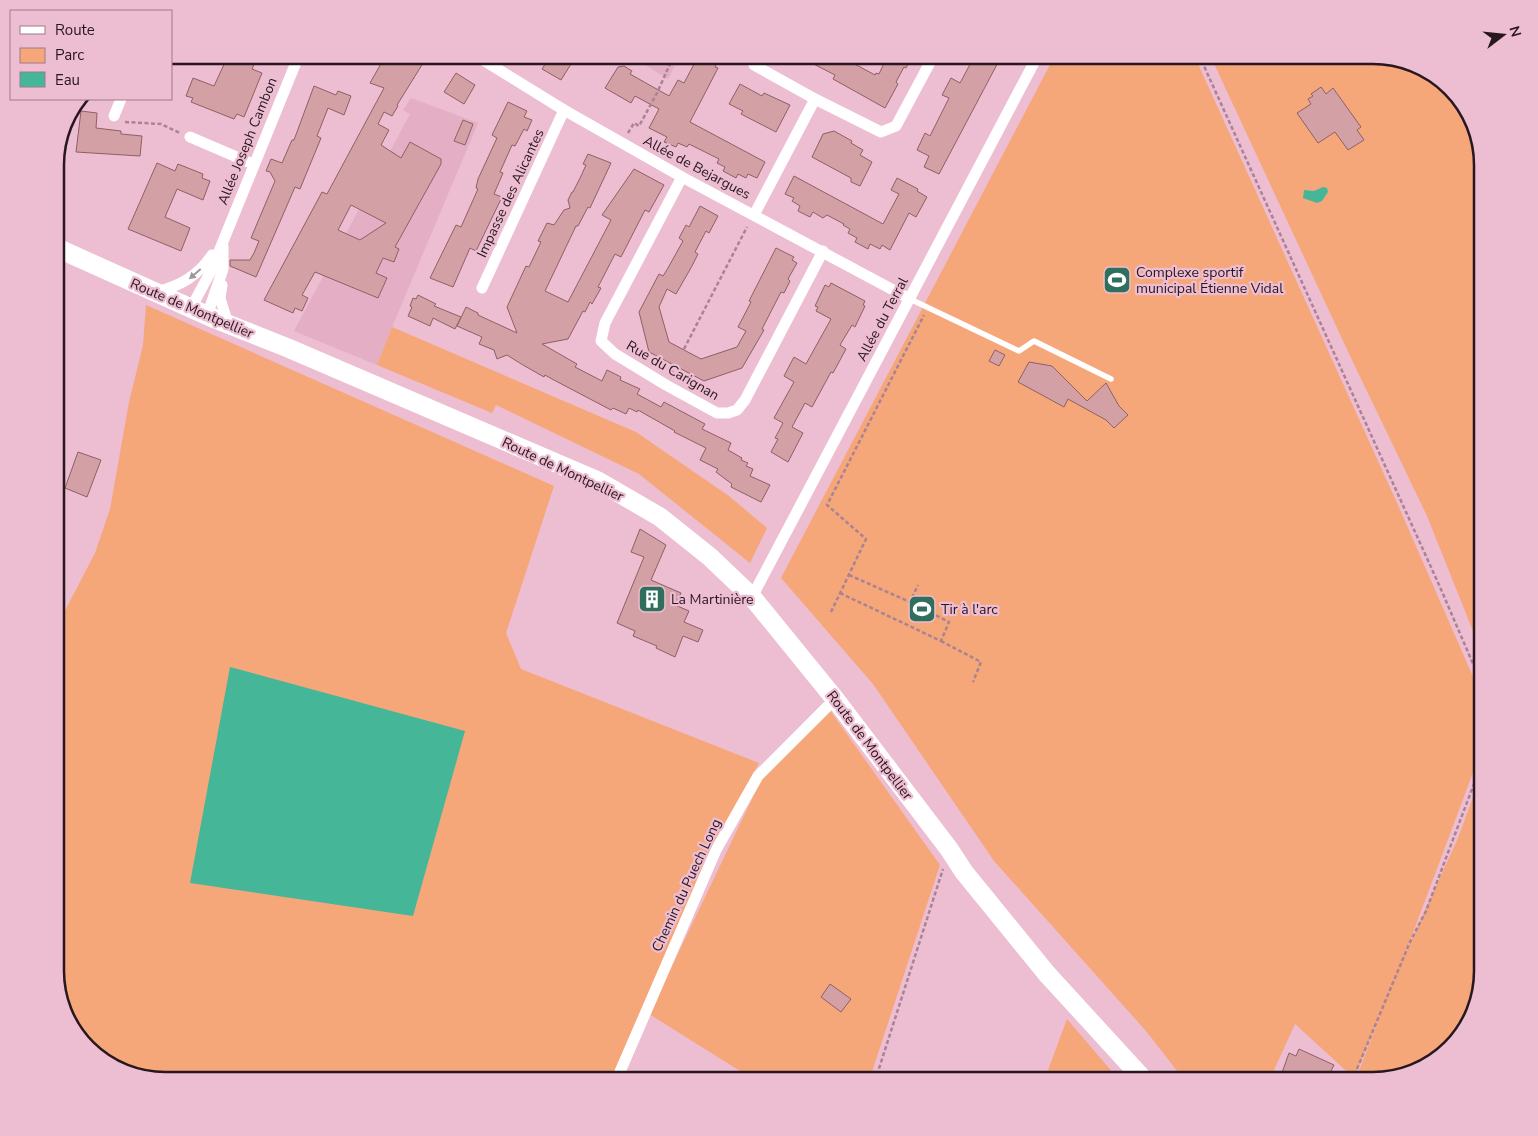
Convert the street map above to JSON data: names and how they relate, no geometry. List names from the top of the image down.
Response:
{
  "streets": {
    "main road": ["Route de Montpellier"],
    "street": [
      "Allée Joseph Cambon",
      "Allée de Bejargues",
      "Impasse des Alicantes",
      "Allée du Terral",
      "Rue du Carignan",
      "Chemin du Puech Long"
    ]
  },
  "crossings": [
    ["Allée Joseph Cambon", "Route de Montpellier"],
    ["Allée de Bejargues", "Impasse des Alicantes"],
    ["Allée de Bejargues", "Allée du Terral"],
    ["Allée de Bejargues", "Rue du Carignan"],
    ["Route de Montpellier", "Allée du Terral"],
    ["Route de Montpellier", "Chemin du Puech Long"]
  ],
  "places": {
    "sports": ["Complexe sportif municipal Étienne Vidal", "Tir à l'arc"],
    "building": ["La Martinière"]
  },
  "legend": ["Route", "Parc", "Eau"],
  "north": "right"
}
